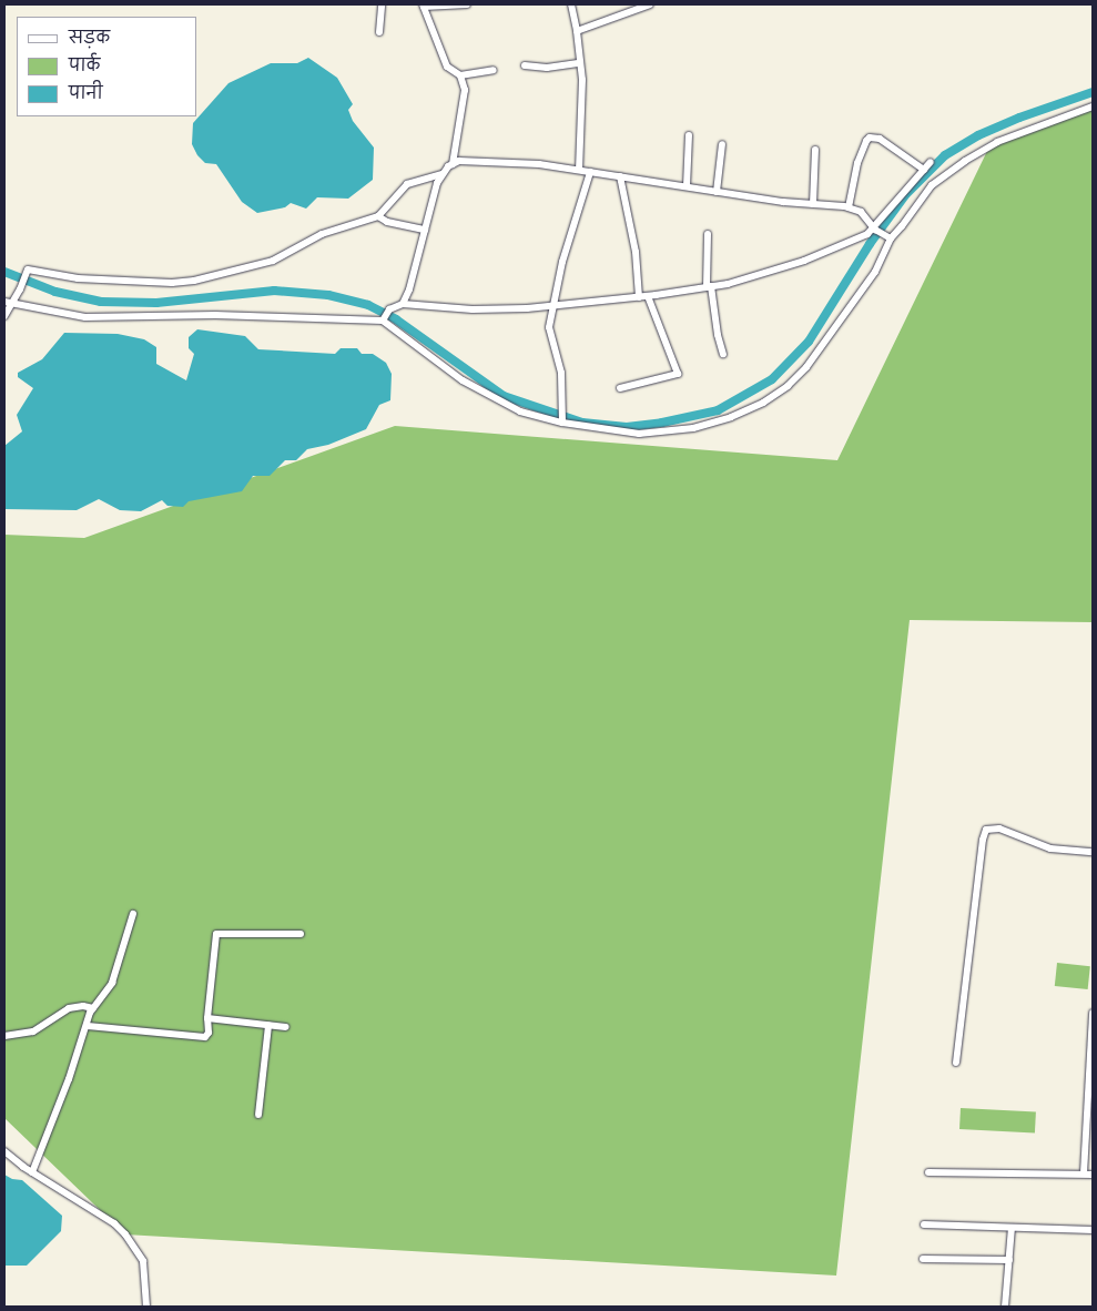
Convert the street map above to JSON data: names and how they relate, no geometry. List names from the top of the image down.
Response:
{
  "legend": ["सड़क", "पार्क", "पानी"]
}
